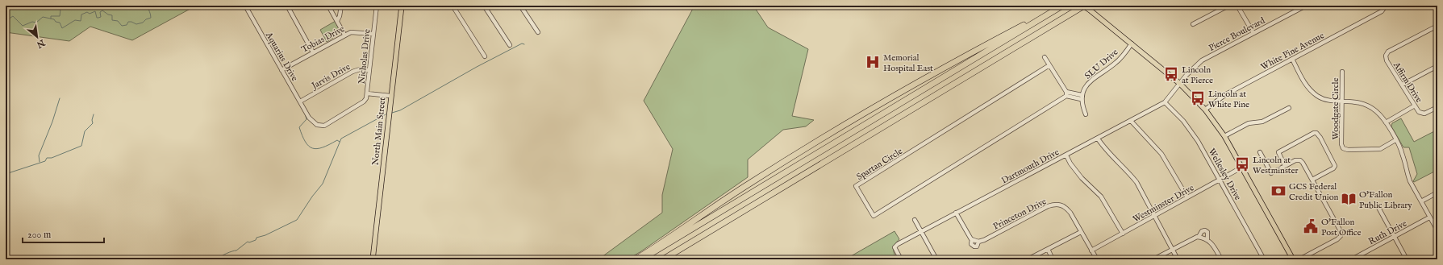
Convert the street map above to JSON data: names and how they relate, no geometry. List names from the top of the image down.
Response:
{
  "streets": {
    "main road": ["North Main Street"],
    "street": [
      "Pierce Boulevard",
      "Tobias Drive",
      "White Pine Avenue",
      "Aquarius Drive",
      "Nicholas Drive",
      "SLU Drive",
      "Jarvis Drive",
      "Affirm Drive",
      "Woodgate Circle",
      "Spartan Circle",
      "Dartmouth Drive",
      "Wellesley Drive",
      "Westminster Drive",
      "Princeton Drive",
      "Ruth Drive"
    ]
  },
  "crossings": [
    ["Pierce Boulevard", "Dartmouth Drive"],
    ["Tobias Drive", "Aquarius Drive"],
    ["Tobias Drive", "Nicholas Drive"],
    ["Aquarius Drive", "Nicholas Drive"],
    ["Aquarius Drive", "Jarvis Drive"],
    ["Nicholas Drive", "Jarvis Drive"],
    ["Dartmouth Drive", "Wellesley Drive"],
    ["Dartmouth Drive", "Princeton Drive"],
    ["Wellesley Drive", "Westminster Drive"],
    ["Westminster Drive", "Princeton Drive"]
  ],
  "places": {
    "hospital": ["Memorial Hospital East"],
    "bus stop": ["Lincoln at Pierce", "Lincoln at White Pine", "Lincoln at Westminster"],
    "bank": ["GCS Federal Credit Union"],
    "library": ["O'Fallon Public Library"],
    "public building": ["O'Fallon Post Office"]
  },
  "scale_bar": "200 m",
  "north": "bottom right"
}
